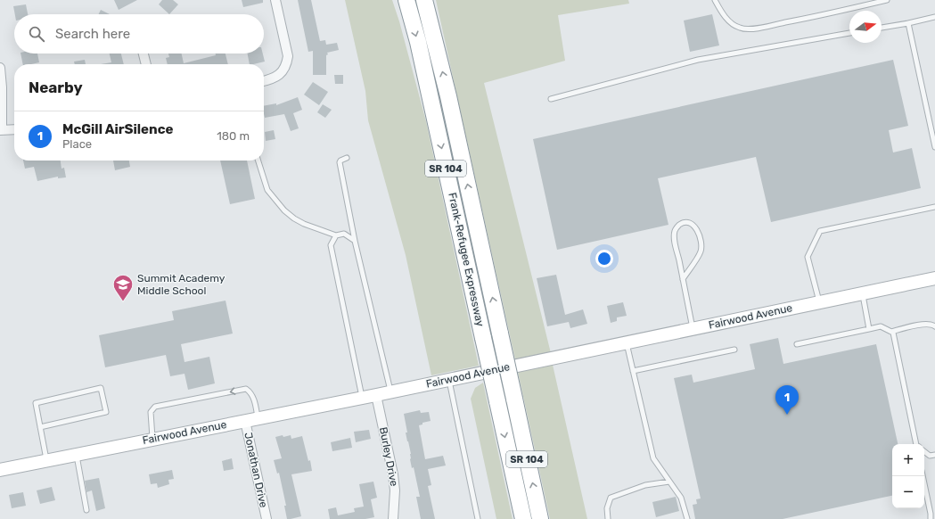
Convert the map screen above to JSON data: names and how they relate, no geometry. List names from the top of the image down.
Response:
{
  "streets": {
    "highway": ["SR 104", "Frank-Refugee Expressway"],
    "street": ["Fairwood Avenue", "Burley Drive", "Jonathan Drive"]
  },
  "crossings": [
    ["Fairwood Avenue", "Burley Drive"],
    ["Fairwood Avenue", "Jonathan Drive"]
  ],
  "places": {
    "school or university": ["Summit Academy Middle School"]
  },
  "north": "right",
  "page": {
    "search": "Search here",
    "heading": "Nearby",
    "list": [
      {
        "mark": "1",
        "name": "McGill AirSilence",
        "note": "Place",
        "value": "180 m"
      }
    ],
    "pins": "1",
    "map_buttons": ["+", "−"]
  }
}
